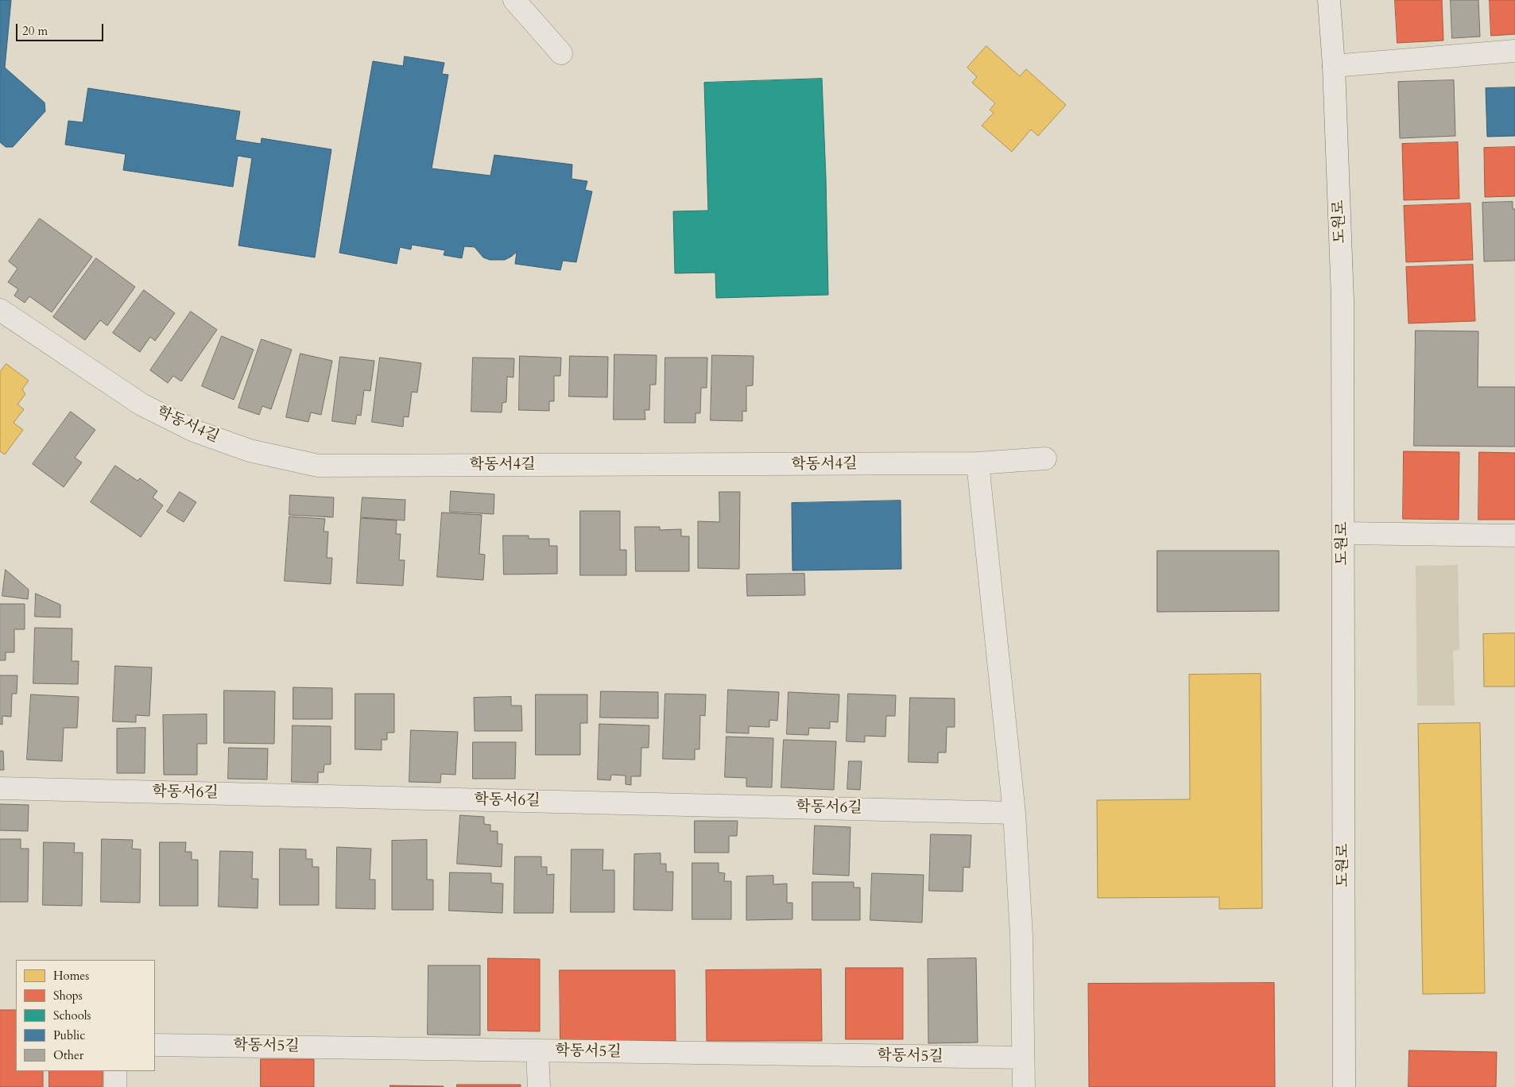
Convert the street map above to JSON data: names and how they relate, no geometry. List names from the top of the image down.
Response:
{
  "streets": {
    "street": [
      "도원로",
      "학동서4길",
      "학동서6길",
      "학동서5길"
    ]
  },
  "legend": [
    "Homes",
    "Shops",
    "Schools",
    "Public",
    "Other"
  ],
  "scale_bar": "20 m"
}
